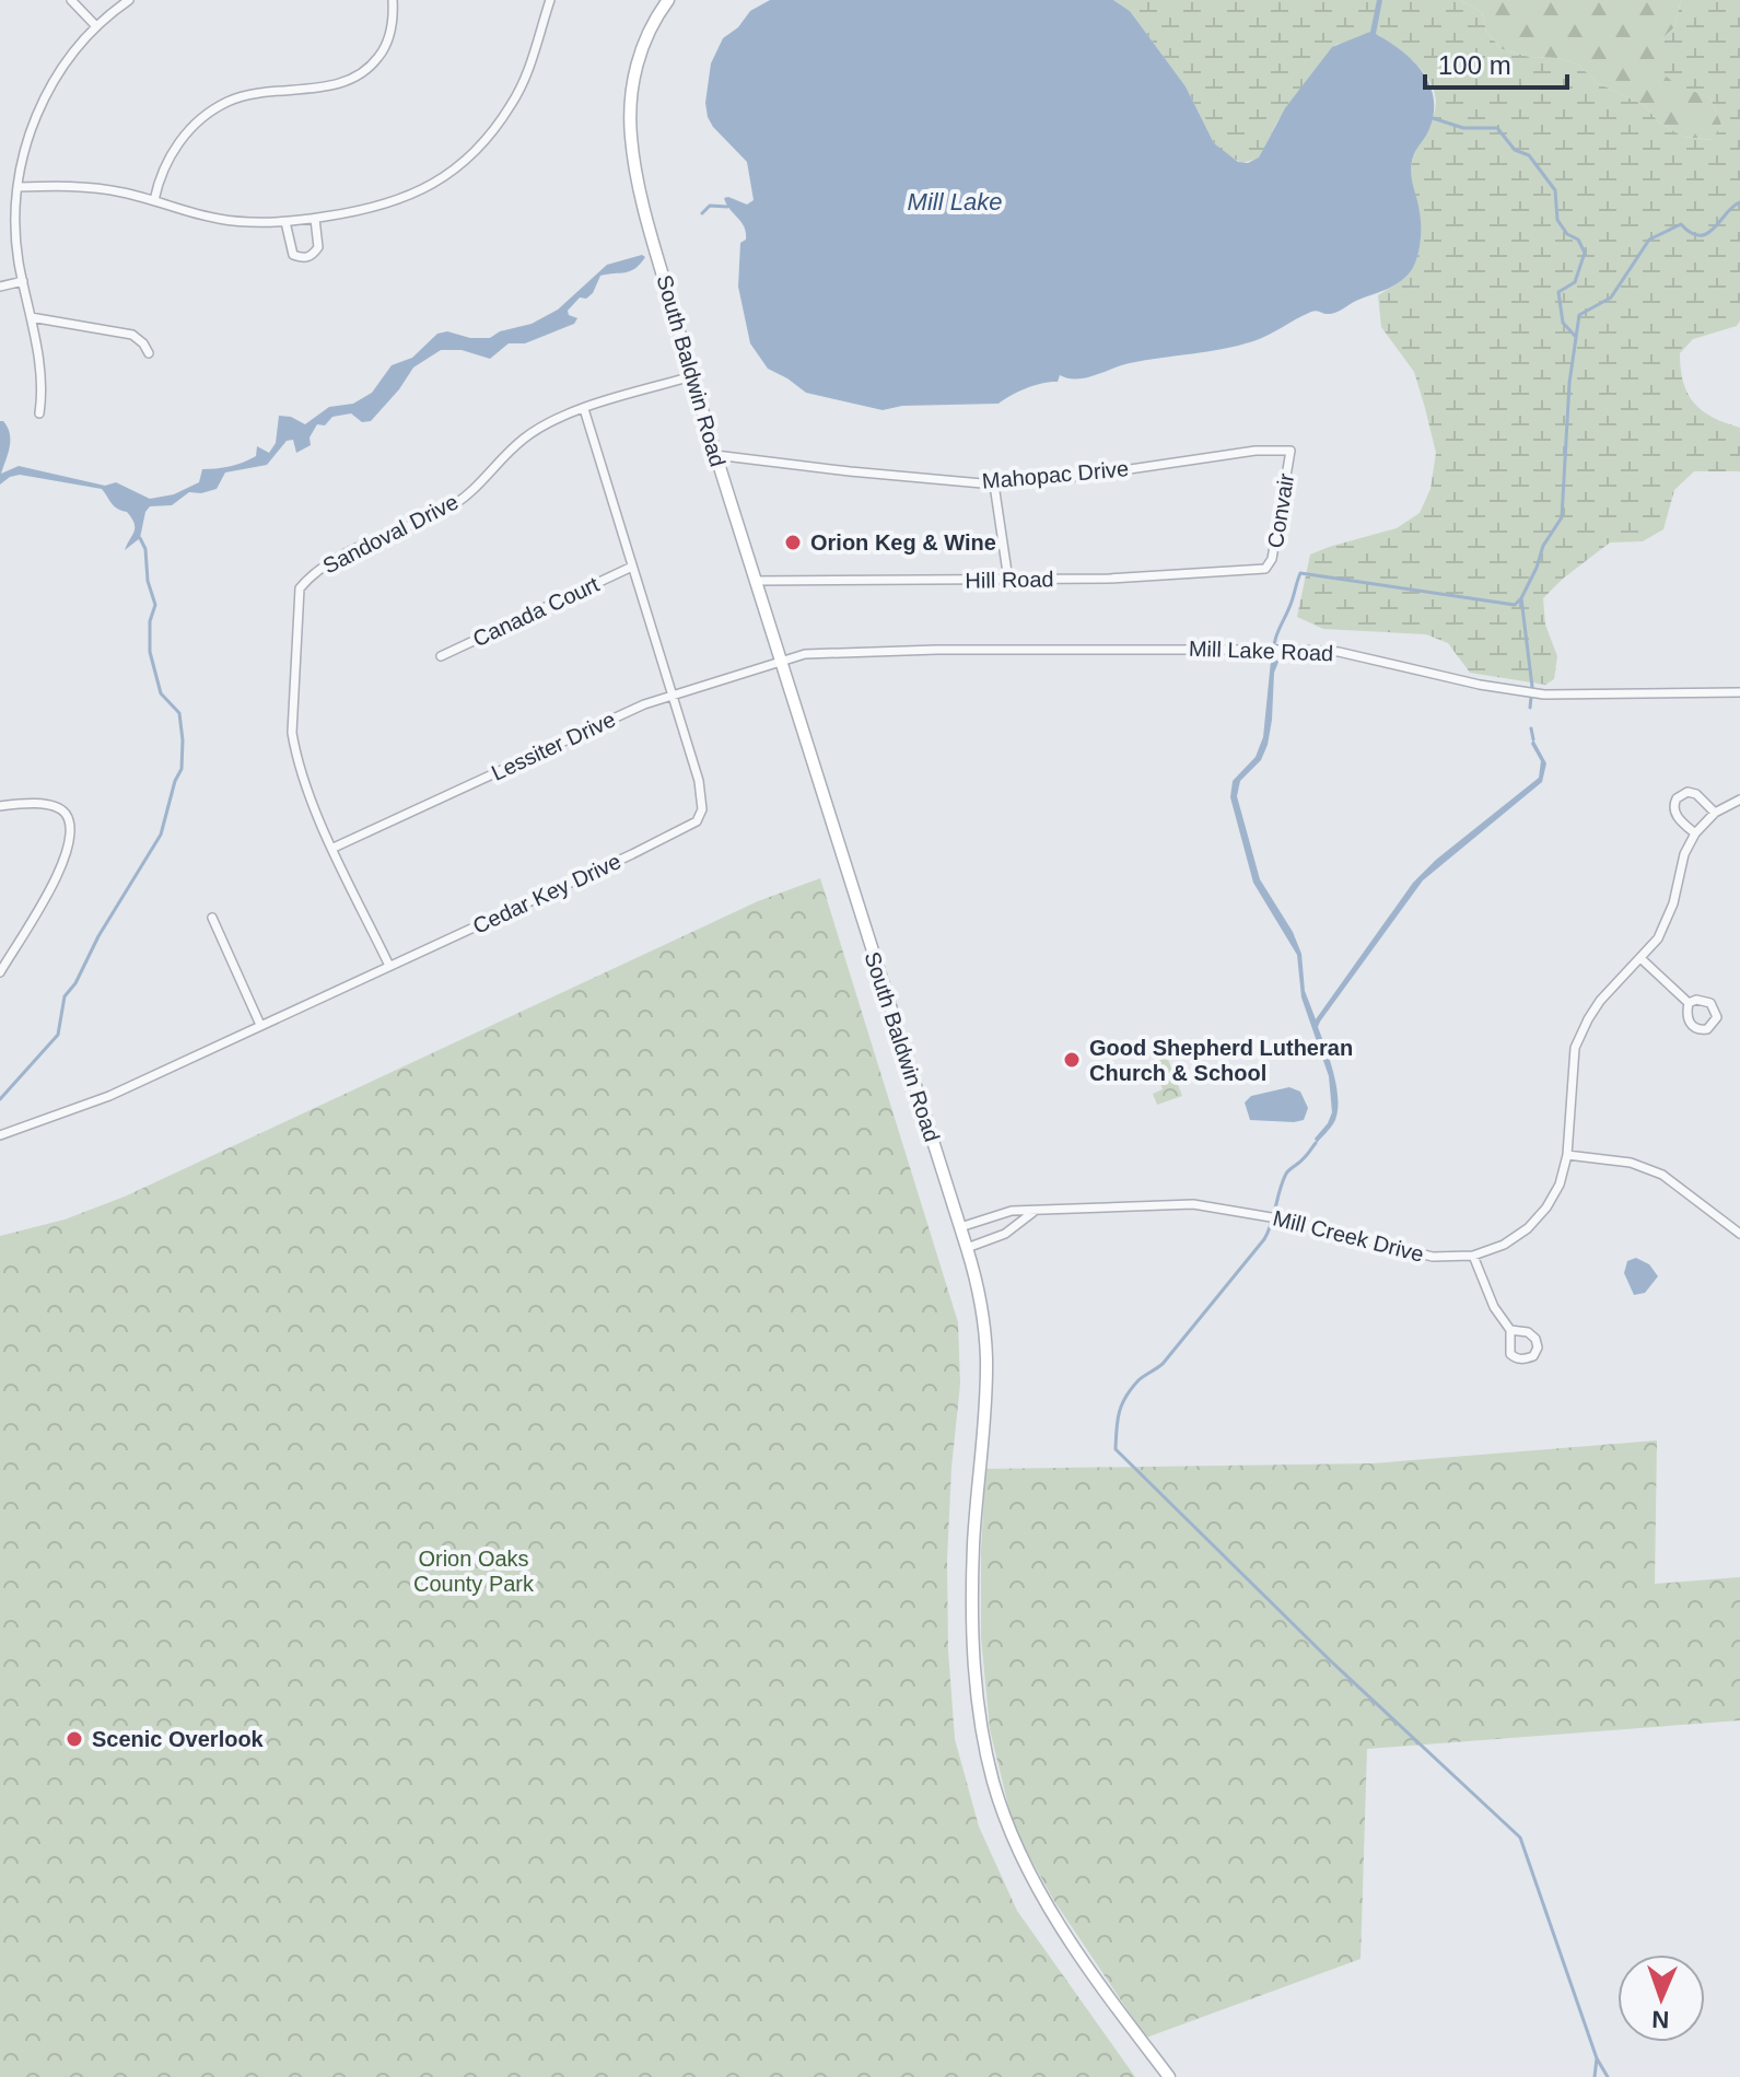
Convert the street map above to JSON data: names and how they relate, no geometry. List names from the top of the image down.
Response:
{
  "streets": {
    "main road": ["South Baldwin Road"],
    "street": [
      "Mahopac Drive",
      "Convair",
      "Sandoval Drive",
      "Hill Road",
      "Canada Court",
      "Mill Lake Road",
      "Lessiter Drive",
      "Cedar Key Drive",
      "Mill Creek Drive"
    ]
  },
  "crossings": [
    ["South Baldwin Road", "Mahopac Drive"],
    ["South Baldwin Road", "Sandoval Drive"],
    ["South Baldwin Road", "Hill Road"],
    ["South Baldwin Road", "Mill Lake Road"],
    ["South Baldwin Road", "Lessiter Drive"],
    ["South Baldwin Road", "Mill Creek Drive"],
    ["Mahopac Drive", "Convair"],
    ["Convair", "Hill Road"],
    ["Sandoval Drive", "Lessiter Drive"],
    ["Sandoval Drive", "Cedar Key Drive"],
    ["Canada Court", "Cedar Key Drive"],
    ["Mill Lake Road", "Lessiter Drive"],
    ["Lessiter Drive", "Cedar Key Drive"]
  ],
  "water": ["Mill Lake"],
  "parks": ["Orion Oaks County Park"],
  "places": ["Orion Keg & Wine", "Good Shepherd Lutheran Church & School", "Scenic Overlook"],
  "scale_bar": "100 m",
  "north": "bottom"
}
